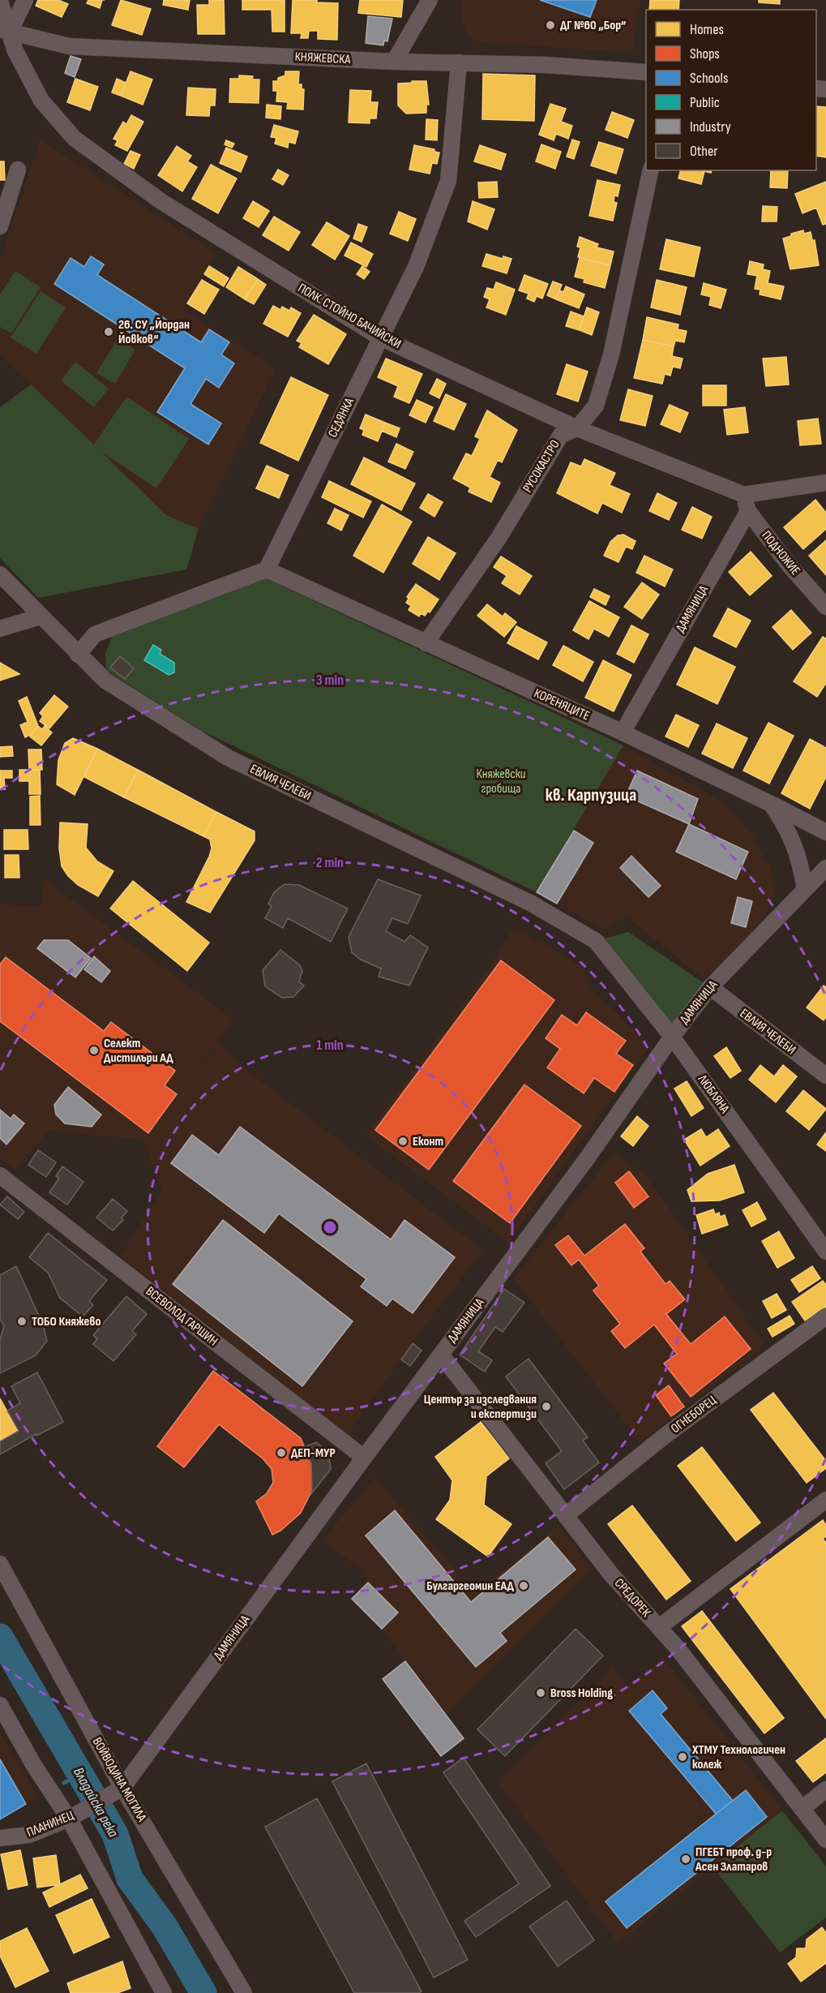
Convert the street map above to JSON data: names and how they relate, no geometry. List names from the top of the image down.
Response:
{
  "streets": {
    "street": [
      "КНЯЖЕВСКА",
      "ПОЛК. СТОЙНО БАЧИЙСКИ",
      "СЕДЯНКА",
      "РУСОКАСТРО",
      "ПОДНОЖИЕ",
      "ДАМЯНИЦА",
      "КОРЕНЯЦИТЕ",
      "ЕВЛИЯ ЧЕЛЕБИ",
      "ЛЮБЛЯНА",
      "ВСЕВОЛОД ГАРШИН",
      "ОГНЕБОРЕЦ",
      "СРЕДОРЕК",
      "ВОЙВОДИНА МОГИЛА",
      "ПЛАНИНЕЦ"
    ]
  },
  "crossings": [
    ["КНЯЖЕВСКА", "ПОЛК. СТОЙНО БАЧИЙСКИ"],
    ["КНЯЖЕВСКА", "СЕДЯНКА"],
    ["ПОЛК. СТОЙНО БАЧИЙСКИ", "СЕДЯНКА"],
    ["ПОЛК. СТОЙНО БАЧИЙСКИ", "РУСОКАСТРО"],
    ["ПОЛК. СТОЙНО БАЧИЙСКИ", "ПОДНОЖИЕ"],
    ["СЕДЯНКА", "КОРЕНЯЦИТЕ"],
    ["РУСОКАСТРО", "КОРЕНЯЦИТЕ"],
    ["ПОДНОЖИЕ", "ДАМЯНИЦА"],
    ["ДАМЯНИЦА", "КОРЕНЯЦИТЕ"],
    ["ДАМЯНИЦА", "ЕВЛИЯ ЧЕЛЕБИ"],
    ["ДАМЯНИЦА", "ЛЮБЛЯНА"],
    ["ДАМЯНИЦА", "ВСЕВОЛОД ГАРШИН"],
    ["ДАМЯНИЦА", "СРЕДОРЕК"],
    ["ДАМЯНИЦА", "ВОЙВОДИНА МОГИЛА"],
    ["ДАМЯНИЦА", "ПЛАНИНЕЦ"],
    ["ЕВЛИЯ ЧЕЛЕБИ", "ЛЮБЛЯНА"],
    ["ОГНЕБОРЕЦ", "СРЕДОРЕК"],
    ["ВОЙВОДИНА МОГИЛА", "ПЛАНИНЕЦ"]
  ],
  "districts": ["кв. Карпузица"],
  "water": ["Владайска река"],
  "parks": ["Княжевски гробища"],
  "places": [
    "ДГ №60 „Бор“",
    "26. СУ „Йордан Йовков“",
    "Селект Дистилъри АД",
    "Еконт",
    "ТОБО Княжево",
    "Център за изследвания и експертизи",
    "ДЕП-МУР",
    "Булгаргеомин ЕАД",
    "Bross Holding",
    "ХТМУ Технологичен колеж",
    "ПГЕБТ проф. д-р Асен Златаров"
  ],
  "legend": [
    "Homes",
    "Shops",
    "Schools",
    "Public",
    "Industry",
    "Other"
  ],
  "rings": ["3 min", "2 min", "1 min"]
}
